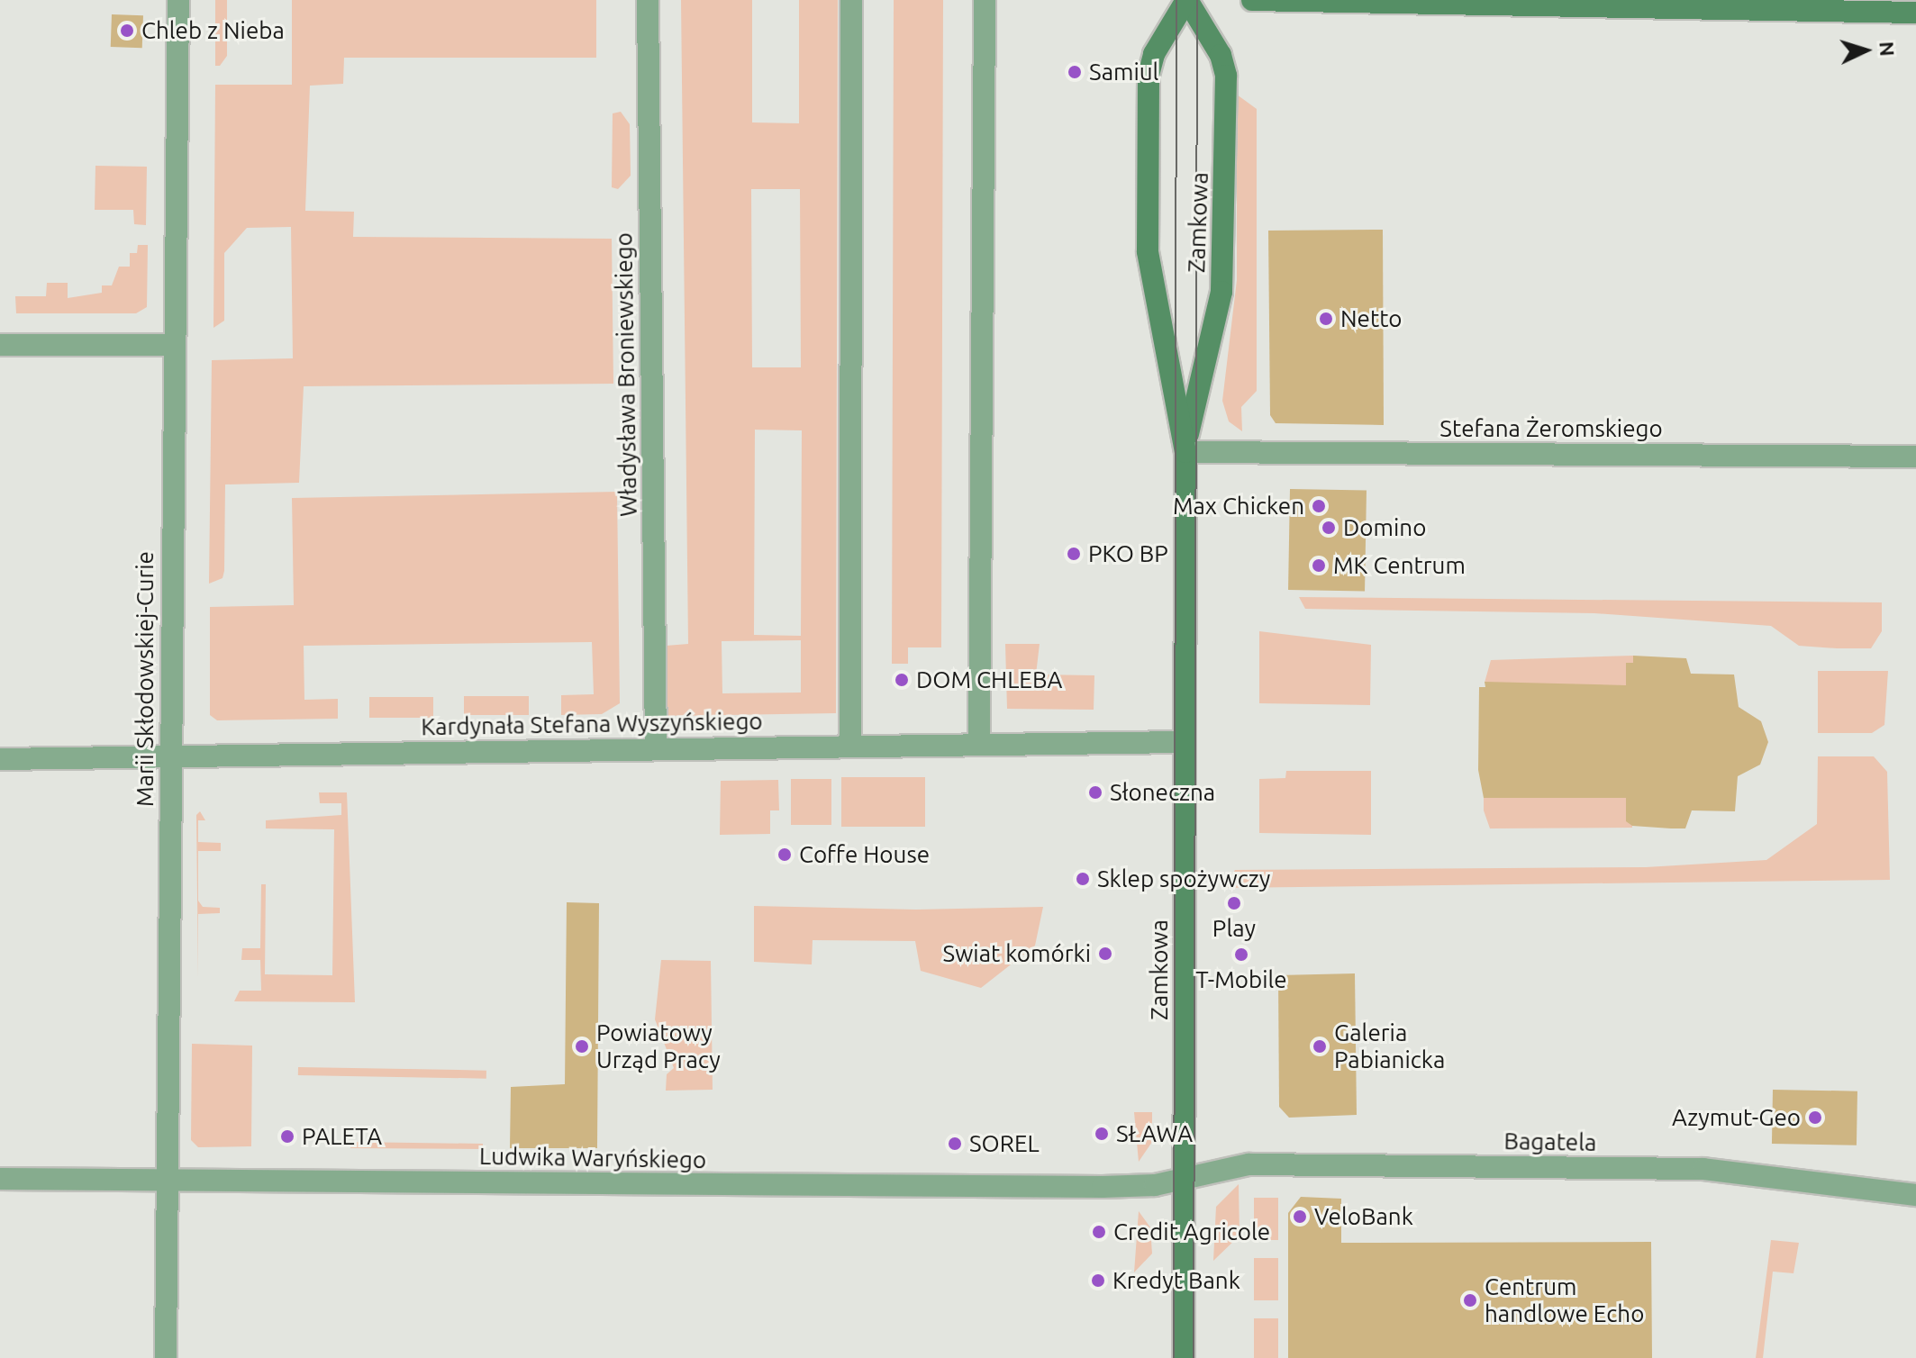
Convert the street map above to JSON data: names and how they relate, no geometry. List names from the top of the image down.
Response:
{
  "streets": {
    "street": [
      "Zamkowa",
      "Władysława Broniewskiego",
      "Stefana Żeromskiego",
      "Marii Skłodowskiej-Curie",
      "Kardynała Stefana Wyszyńskiego",
      "Bagatela",
      "Ludwika Waryńskiego"
    ]
  },
  "crossings": [
    ["Zamkowa", "Stefana Żeromskiego"],
    ["Zamkowa", "Kardynała Stefana Wyszyńskiego"],
    ["Zamkowa", "Bagatela"],
    ["Zamkowa", "Ludwika Waryńskiego"],
    ["Władysława Broniewskiego", "Kardynała Stefana Wyszyńskiego"],
    ["Marii Skłodowskiej-Curie", "Kardynała Stefana Wyszyńskiego"],
    ["Marii Skłodowskiej-Curie", "Ludwika Waryńskiego"],
    ["Bagatela", "Ludwika Waryńskiego"]
  ],
  "places": [
    "Chleb z Nieba",
    "Samiul",
    "Netto",
    "Max Chicken",
    "Domino",
    "PKO BP",
    "MK Centrum",
    "DOM CHLEBA",
    "Słoneczna",
    "Coffe House",
    "Sklep spożywczy",
    "Play",
    "Swiat komórki",
    "T-Mobile",
    "Powiatowy Urząd Pracy",
    "Galeria Pabianicka",
    "Azymut-Geo",
    "SŁAWA",
    "PALETA",
    "SOREL",
    "VeloBank",
    "Credit Agricole",
    "Kredyt Bank",
    "Centrum handlowe Echo"
  ],
  "north": "right"
}
